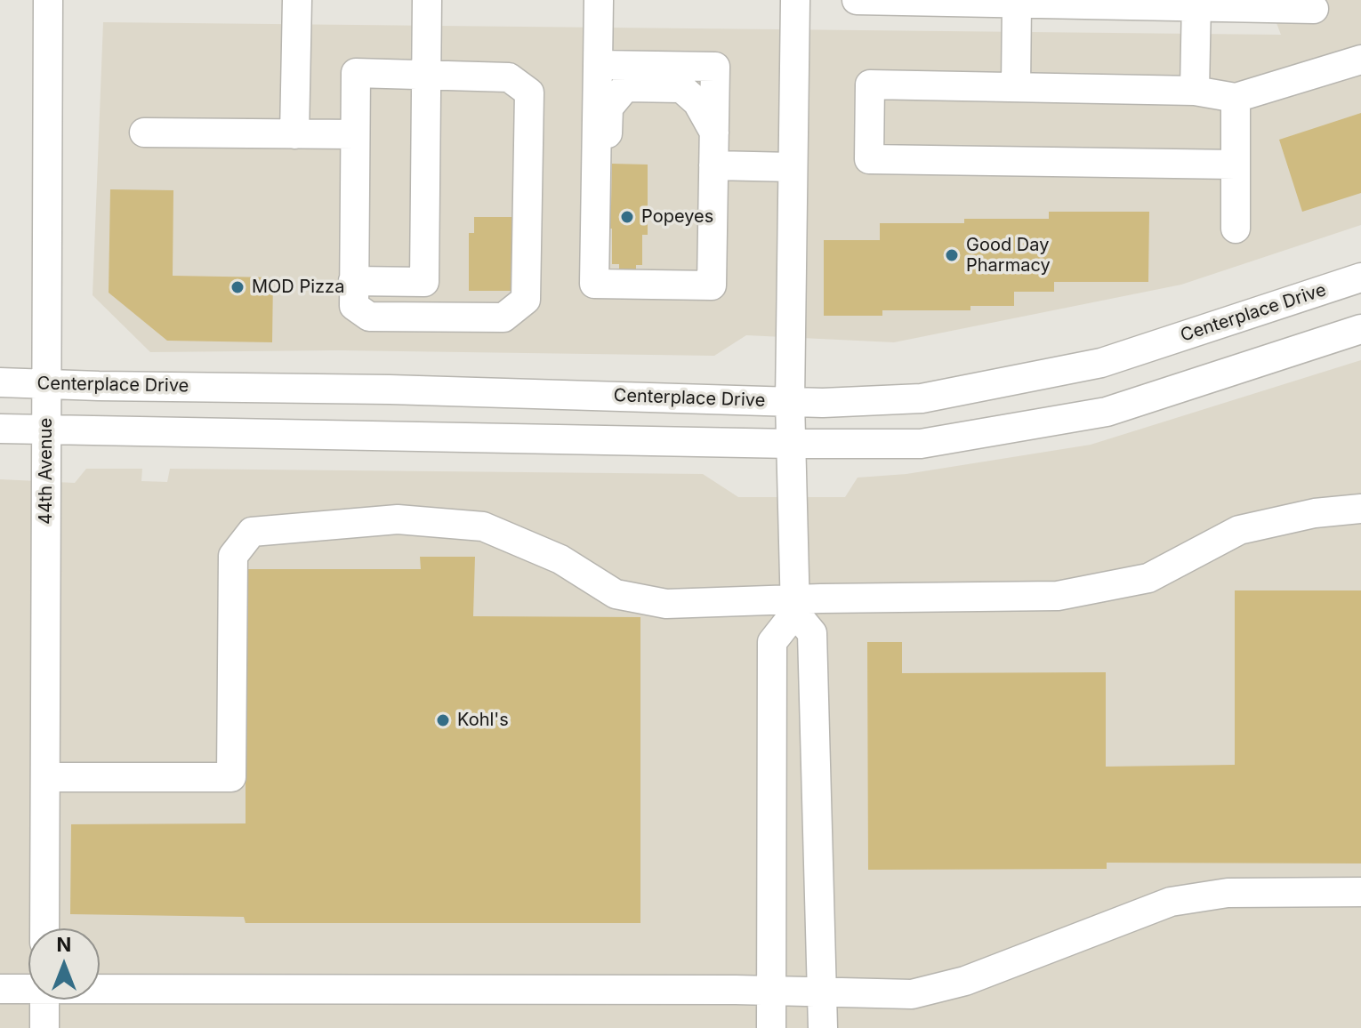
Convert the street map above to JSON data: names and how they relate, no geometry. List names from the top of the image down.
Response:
{
  "streets": {
    "street": ["Centerplace Drive", "44th Avenue"]
  },
  "crossings": [
    ["Centerplace Drive", "44th Avenue"]
  ],
  "places": [
    "Popeyes",
    "Good Day Pharmacy",
    "MOD Pizza",
    "Kohl's"
  ],
  "north": "top"
}
